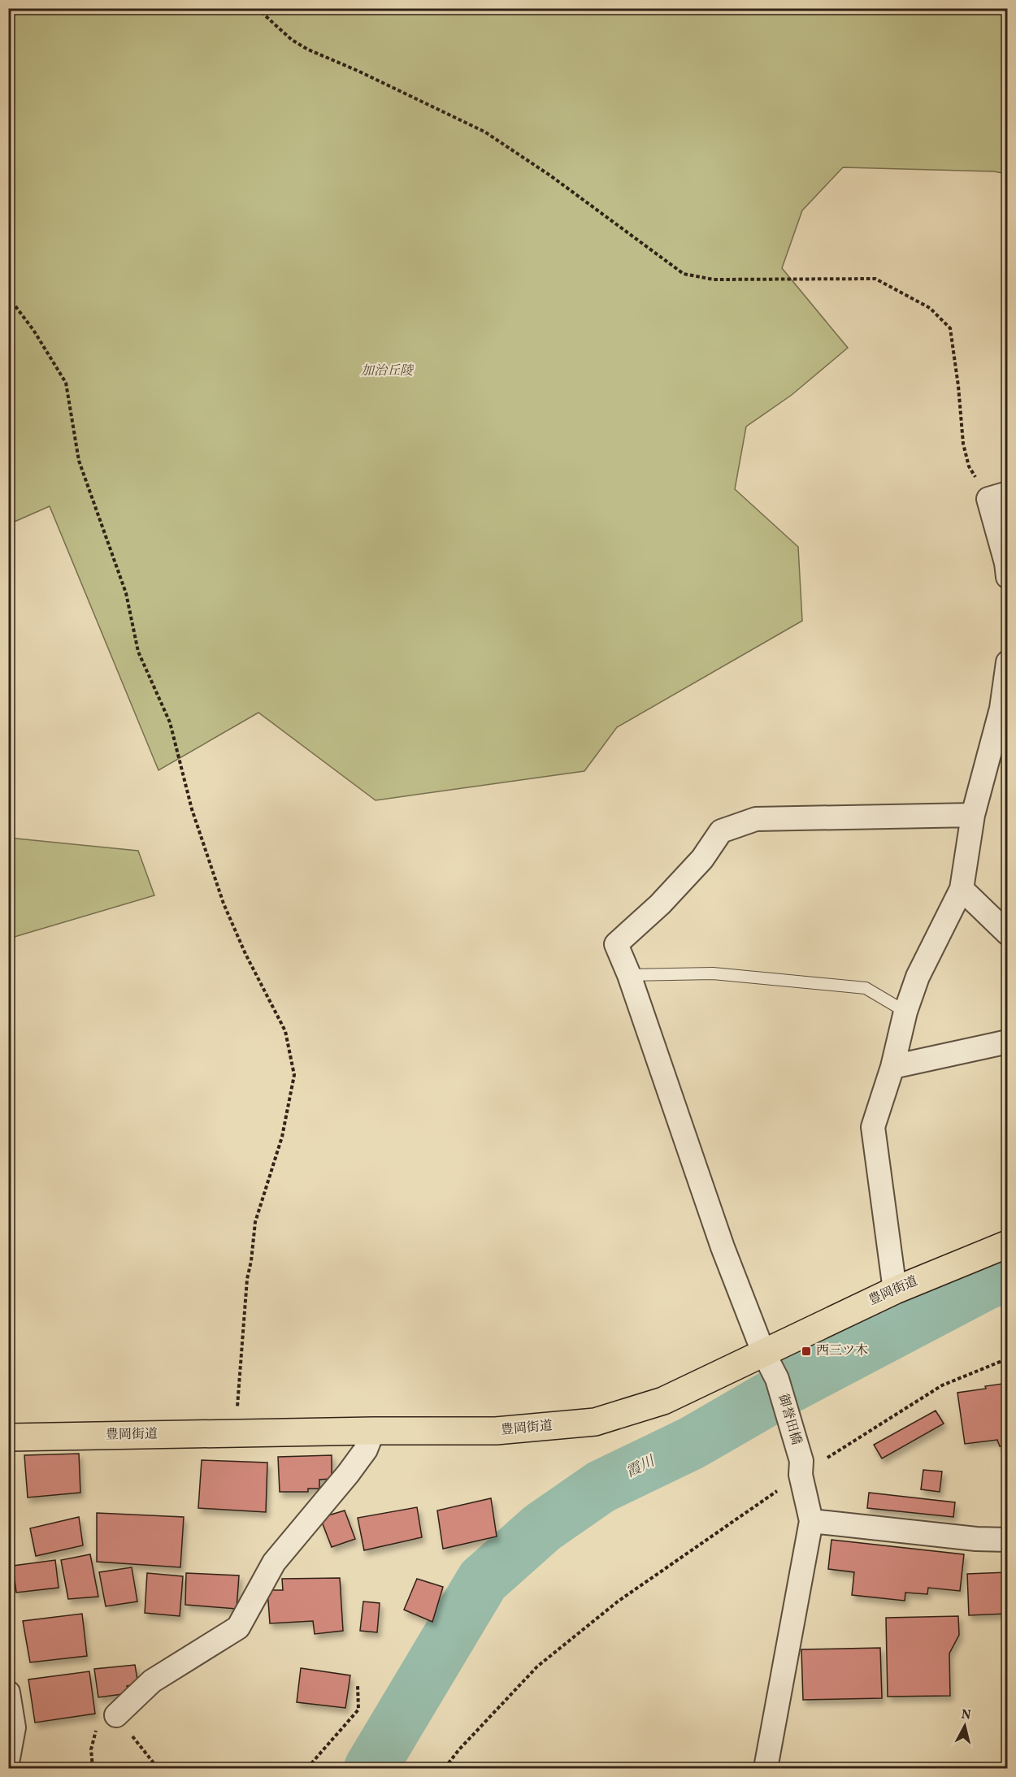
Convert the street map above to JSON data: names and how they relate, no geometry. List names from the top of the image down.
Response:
{
  "streets": {
    "main road": ["豊岡街道"],
    "street": ["御誉田橋"]
  },
  "crossings": [
    ["豊岡街道", "御誉田橋"]
  ],
  "water": ["霞川"],
  "parks": ["加治丘陵"],
  "places": {
    "transit": ["西三ツ木"]
  },
  "north": "top"
}
